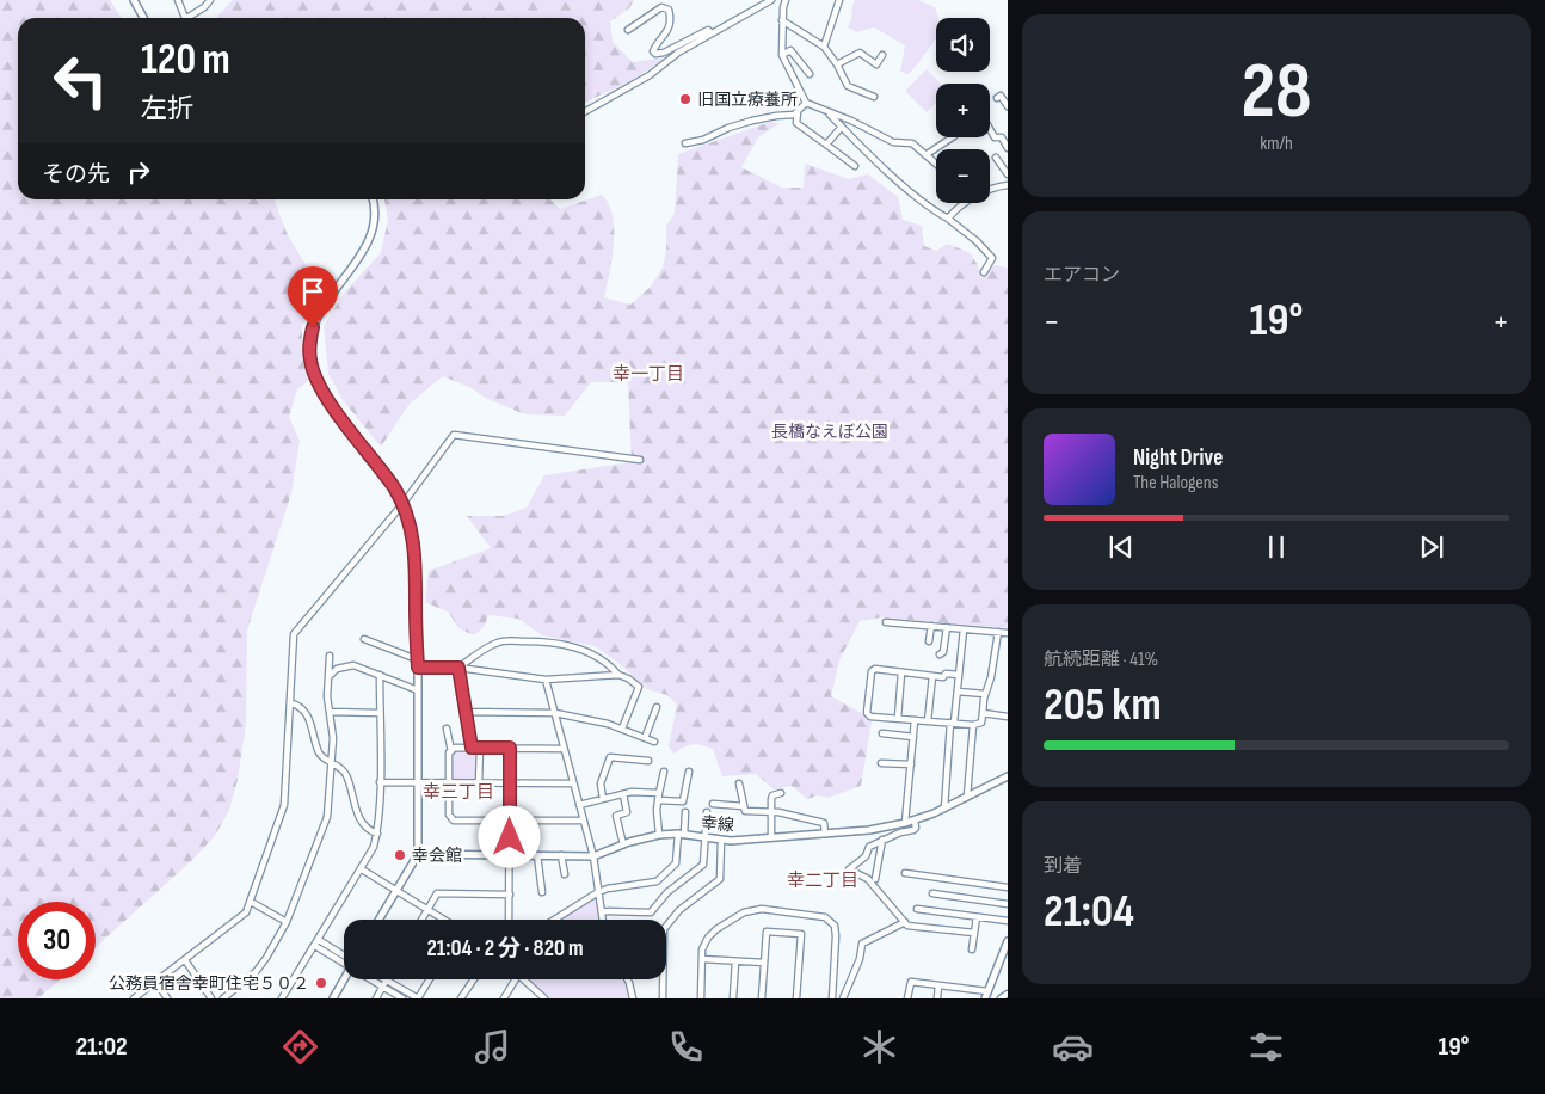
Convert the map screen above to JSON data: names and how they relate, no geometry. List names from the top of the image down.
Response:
{
  "streets": {
    "street": ["幸線"]
  },
  "districts": ["幸一丁目", "幸三丁目", "幸二丁目"],
  "parks": ["長橋なえぼ公園"],
  "places": ["旧国立療養所", "幸会館", "公務員宿舎幸町住宅５０２"],
  "page": {
    "tile": [
      ["28", "km/h"],
      "エアコン",
      ["航続距離 · 41%", "205 km"],
      ["到着", "21:04"]
    ],
    "map_buttons": ["+", "−"],
    "turn": ["120 m", "左折"],
    "then": "その先",
    "heat": ["−", "19°", "+"],
    "song": ["Night Drive", "The Halogens"],
    "limit": "30",
    "trip": "21:04 · 2 分 · 820 m",
    "tabs": ["21:02", "19°"]
  }
}
